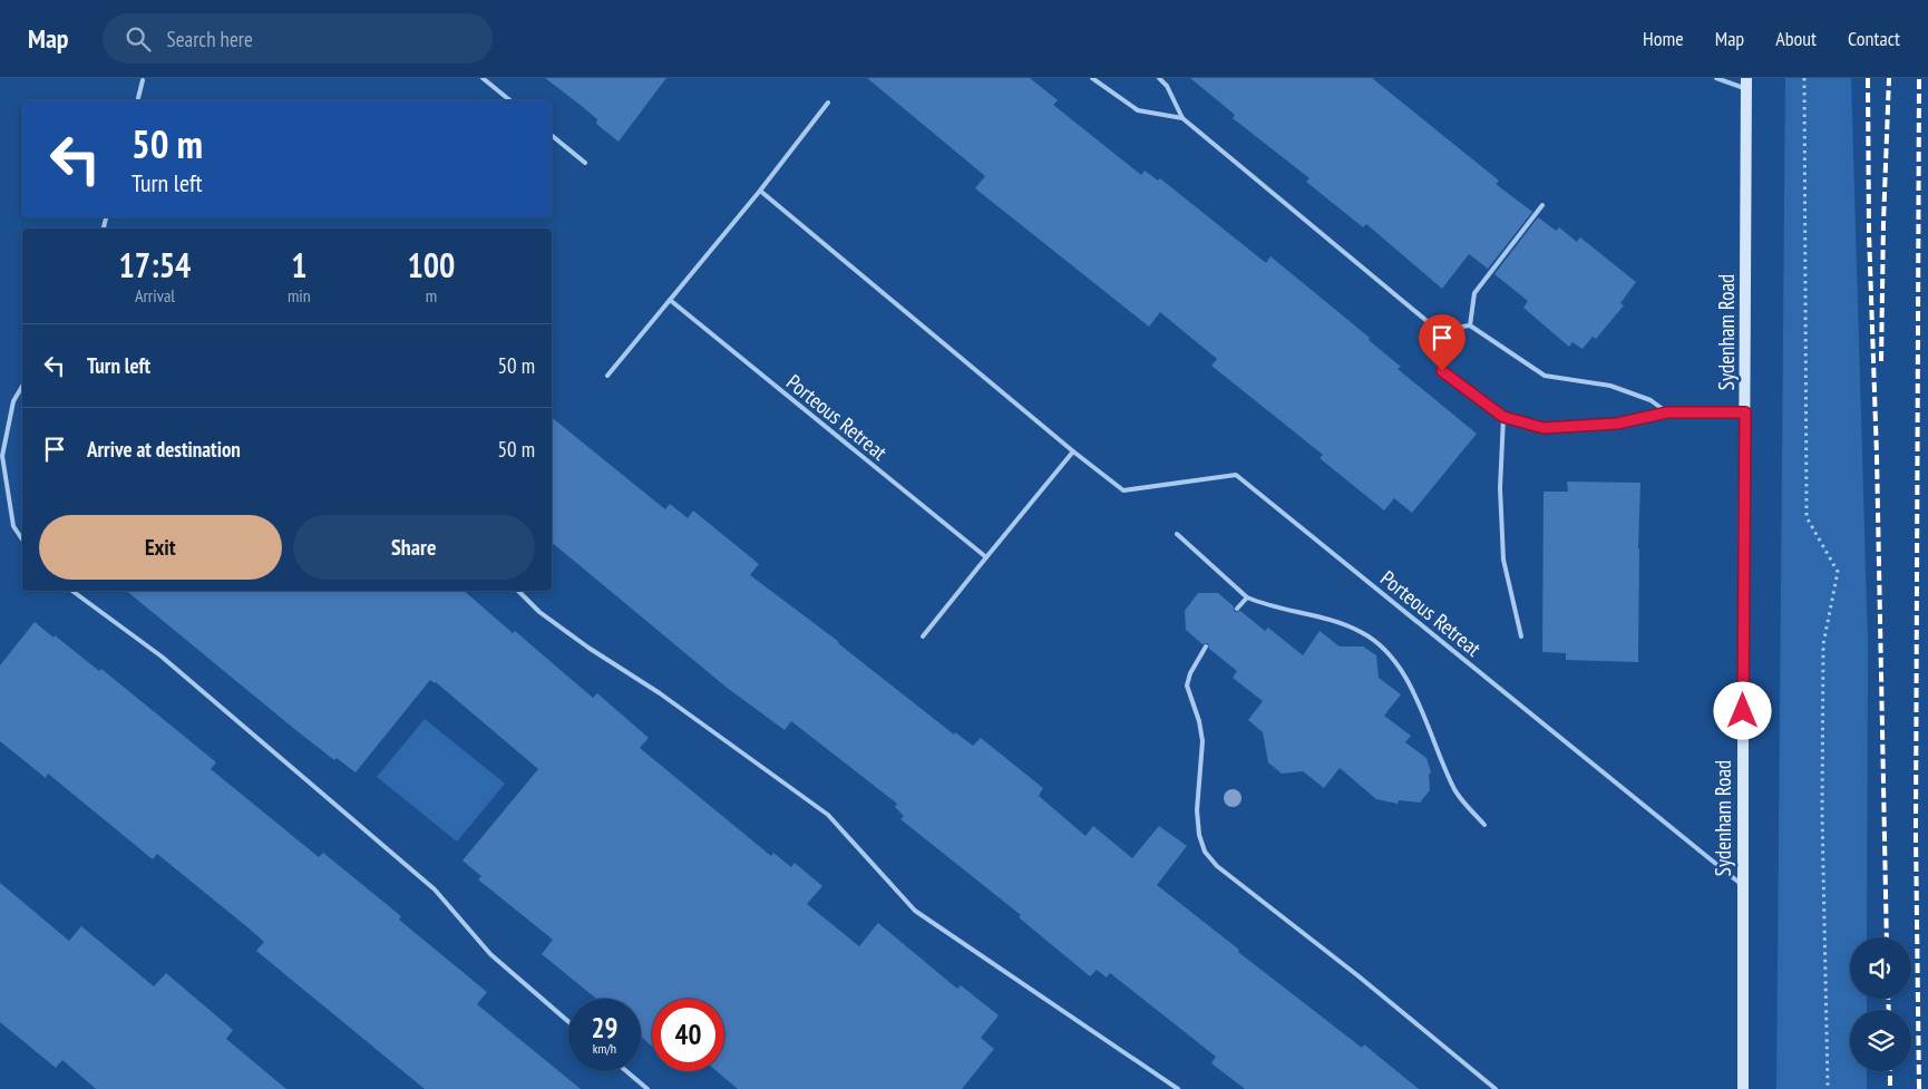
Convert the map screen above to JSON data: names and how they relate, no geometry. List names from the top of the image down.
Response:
{
  "streets": {
    "street": ["Sydenham Road"],
    "lane": ["Porteous Retreat"]
  },
  "crossings": [
    ["Sydenham Road", "Porteous Retreat"]
  ],
  "page": {
    "header": "Map",
    "search": "Search here",
    "nav": [
      "Home",
      "Map",
      "About",
      "Contact"
    ],
    "turn": ["50 m", "Turn left"],
    "eta": [
      "17:54",
      "Arrival",
      "1",
      "min",
      "100",
      "m"
    ],
    "list": [
      {
        "name": "Turn left",
        "value": "50 m"
      },
      {
        "name": "Arrive at destination",
        "value": "50 m"
      }
    ],
    "buttons": ["Exit", "Share"],
    "speed": "29 km/h",
    "limit": "40"
  }
}
